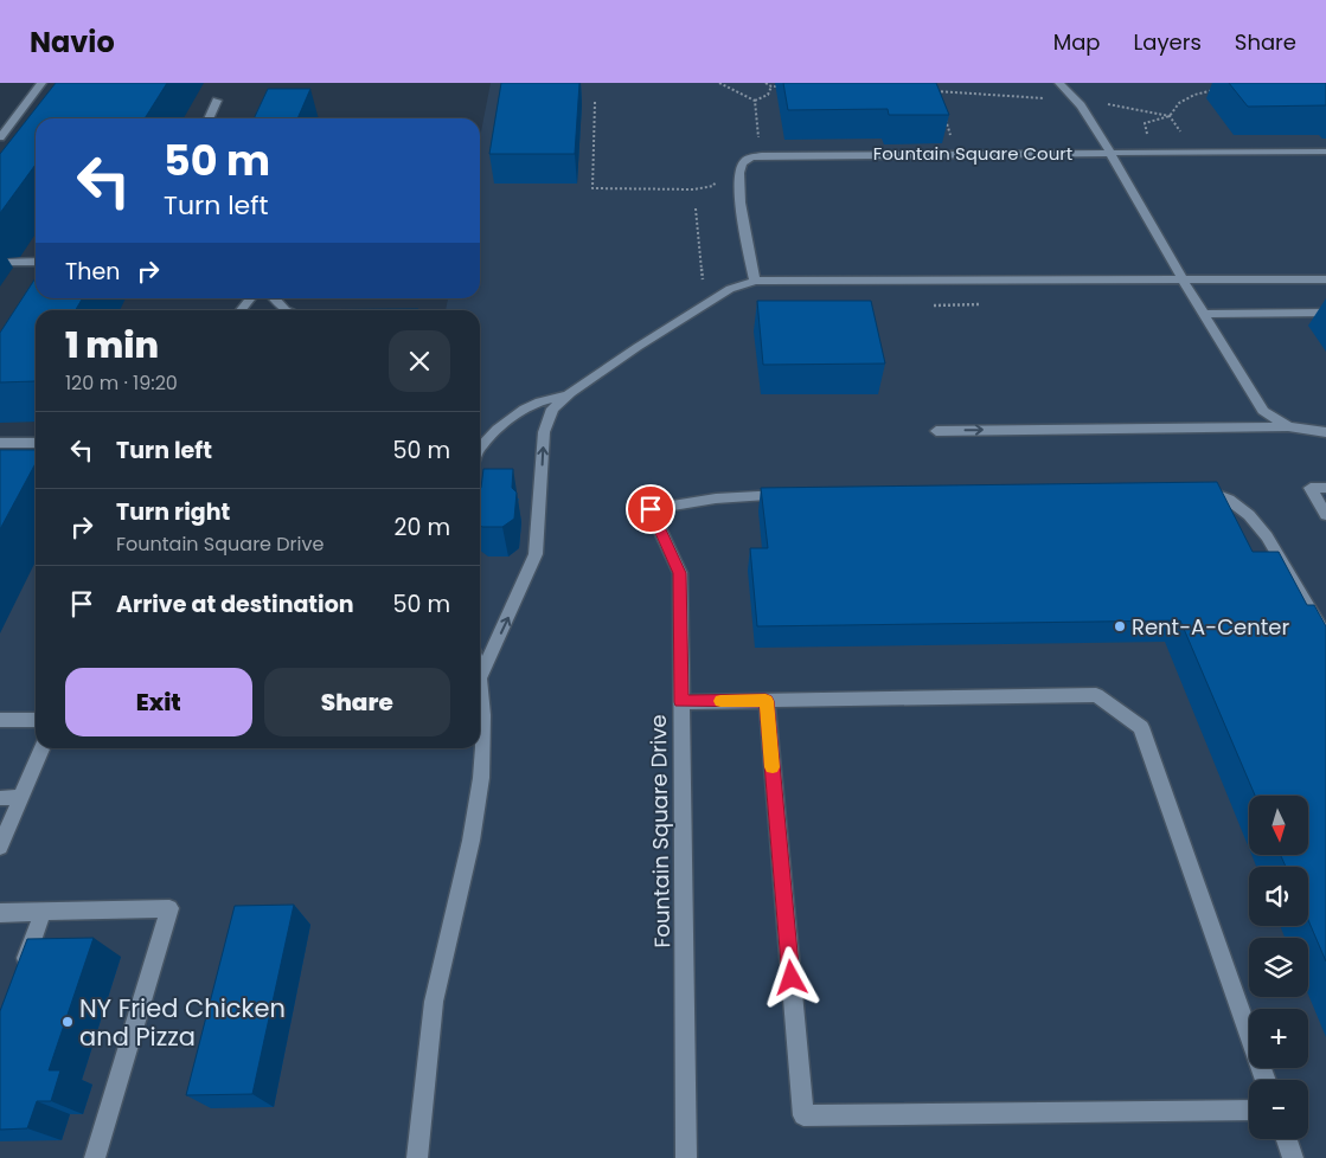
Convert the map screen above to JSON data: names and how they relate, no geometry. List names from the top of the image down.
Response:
{
  "streets": {
    "street": ["Fountain Square Court", "Fountain Square Drive"]
  },
  "places": ["Rent-A-Center", "NY Fried Chicken and Pizza"],
  "north": "bottom",
  "page": {
    "header": "Navio",
    "nav": ["Map", "Layers", "Share"],
    "turn": ["50 m", "Turn left"],
    "then": "Then",
    "heading": ["1 min", "120 m · 19:20"],
    "list": [
      {
        "name": "Turn left",
        "value": "50 m"
      },
      {
        "name": "Turn right",
        "note": "Fountain Square Drive",
        "value": "20 m"
      },
      {
        "name": "Arrive at destination",
        "value": "50 m"
      }
    ],
    "buttons": ["Exit", "Share"],
    "map_buttons": ["+", "−"]
  }
}
